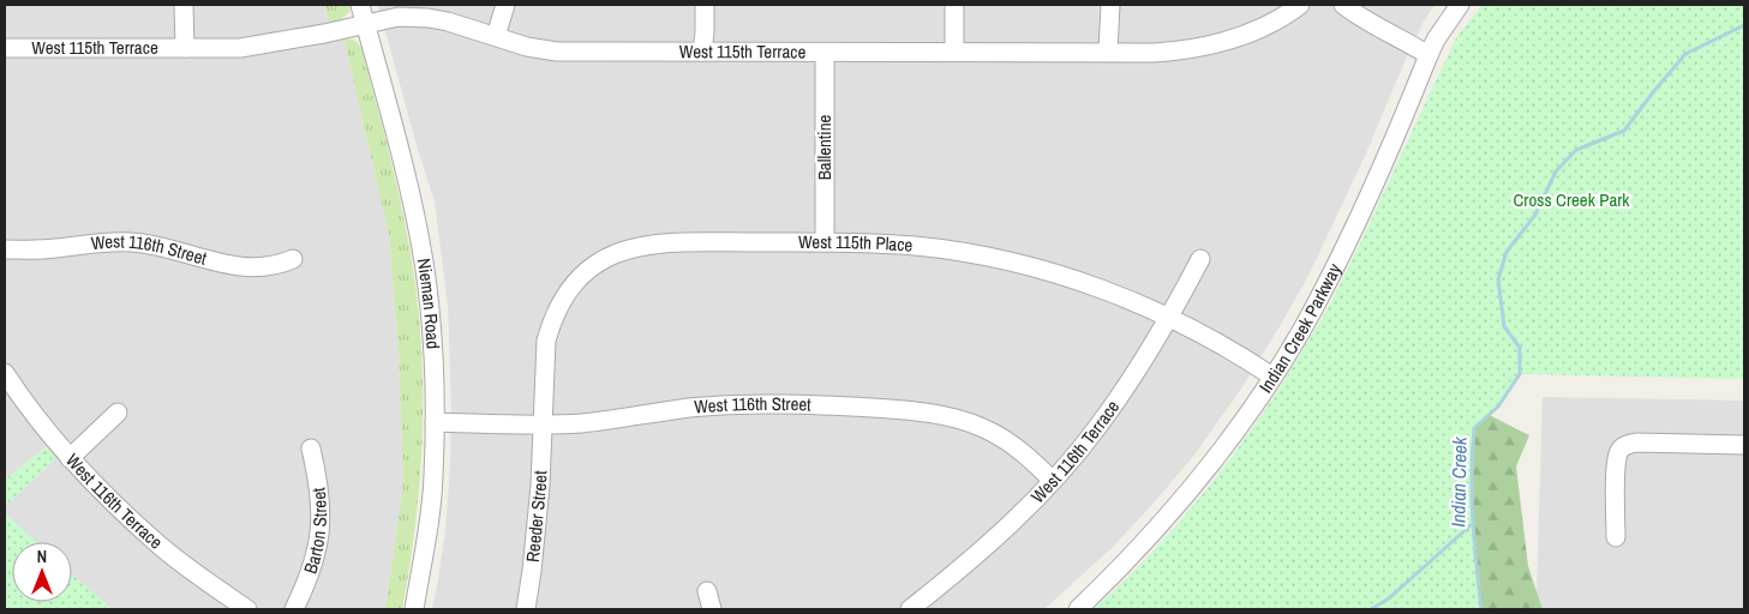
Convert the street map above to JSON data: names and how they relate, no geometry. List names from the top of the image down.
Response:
{
  "streets": {
    "street": [
      "West 115th Terrace",
      "Ballentine",
      "West 115th Place",
      "West 116th Street",
      "Nieman Road",
      "Indian Creek Parkway",
      "West 116th Terrace",
      "Reeder Street",
      "Barton Street"
    ]
  },
  "crossings": [
    ["West 115th Terrace", "Ballentine"],
    ["West 115th Terrace", "Nieman Road"],
    ["Ballentine", "West 115th Place"],
    ["West 115th Place", "West 116th Street"],
    ["West 115th Place", "Indian Creek Parkway"],
    ["West 115th Place", "West 116th Terrace"],
    ["West 115th Place", "Reeder Street"],
    ["West 116th Street", "Nieman Road"],
    ["West 116th Street", "West 116th Terrace"],
    ["West 116th Street", "Reeder Street"]
  ],
  "water": ["Indian Creek"],
  "parks": ["Cross Creek Park"],
  "north": "top"
}
